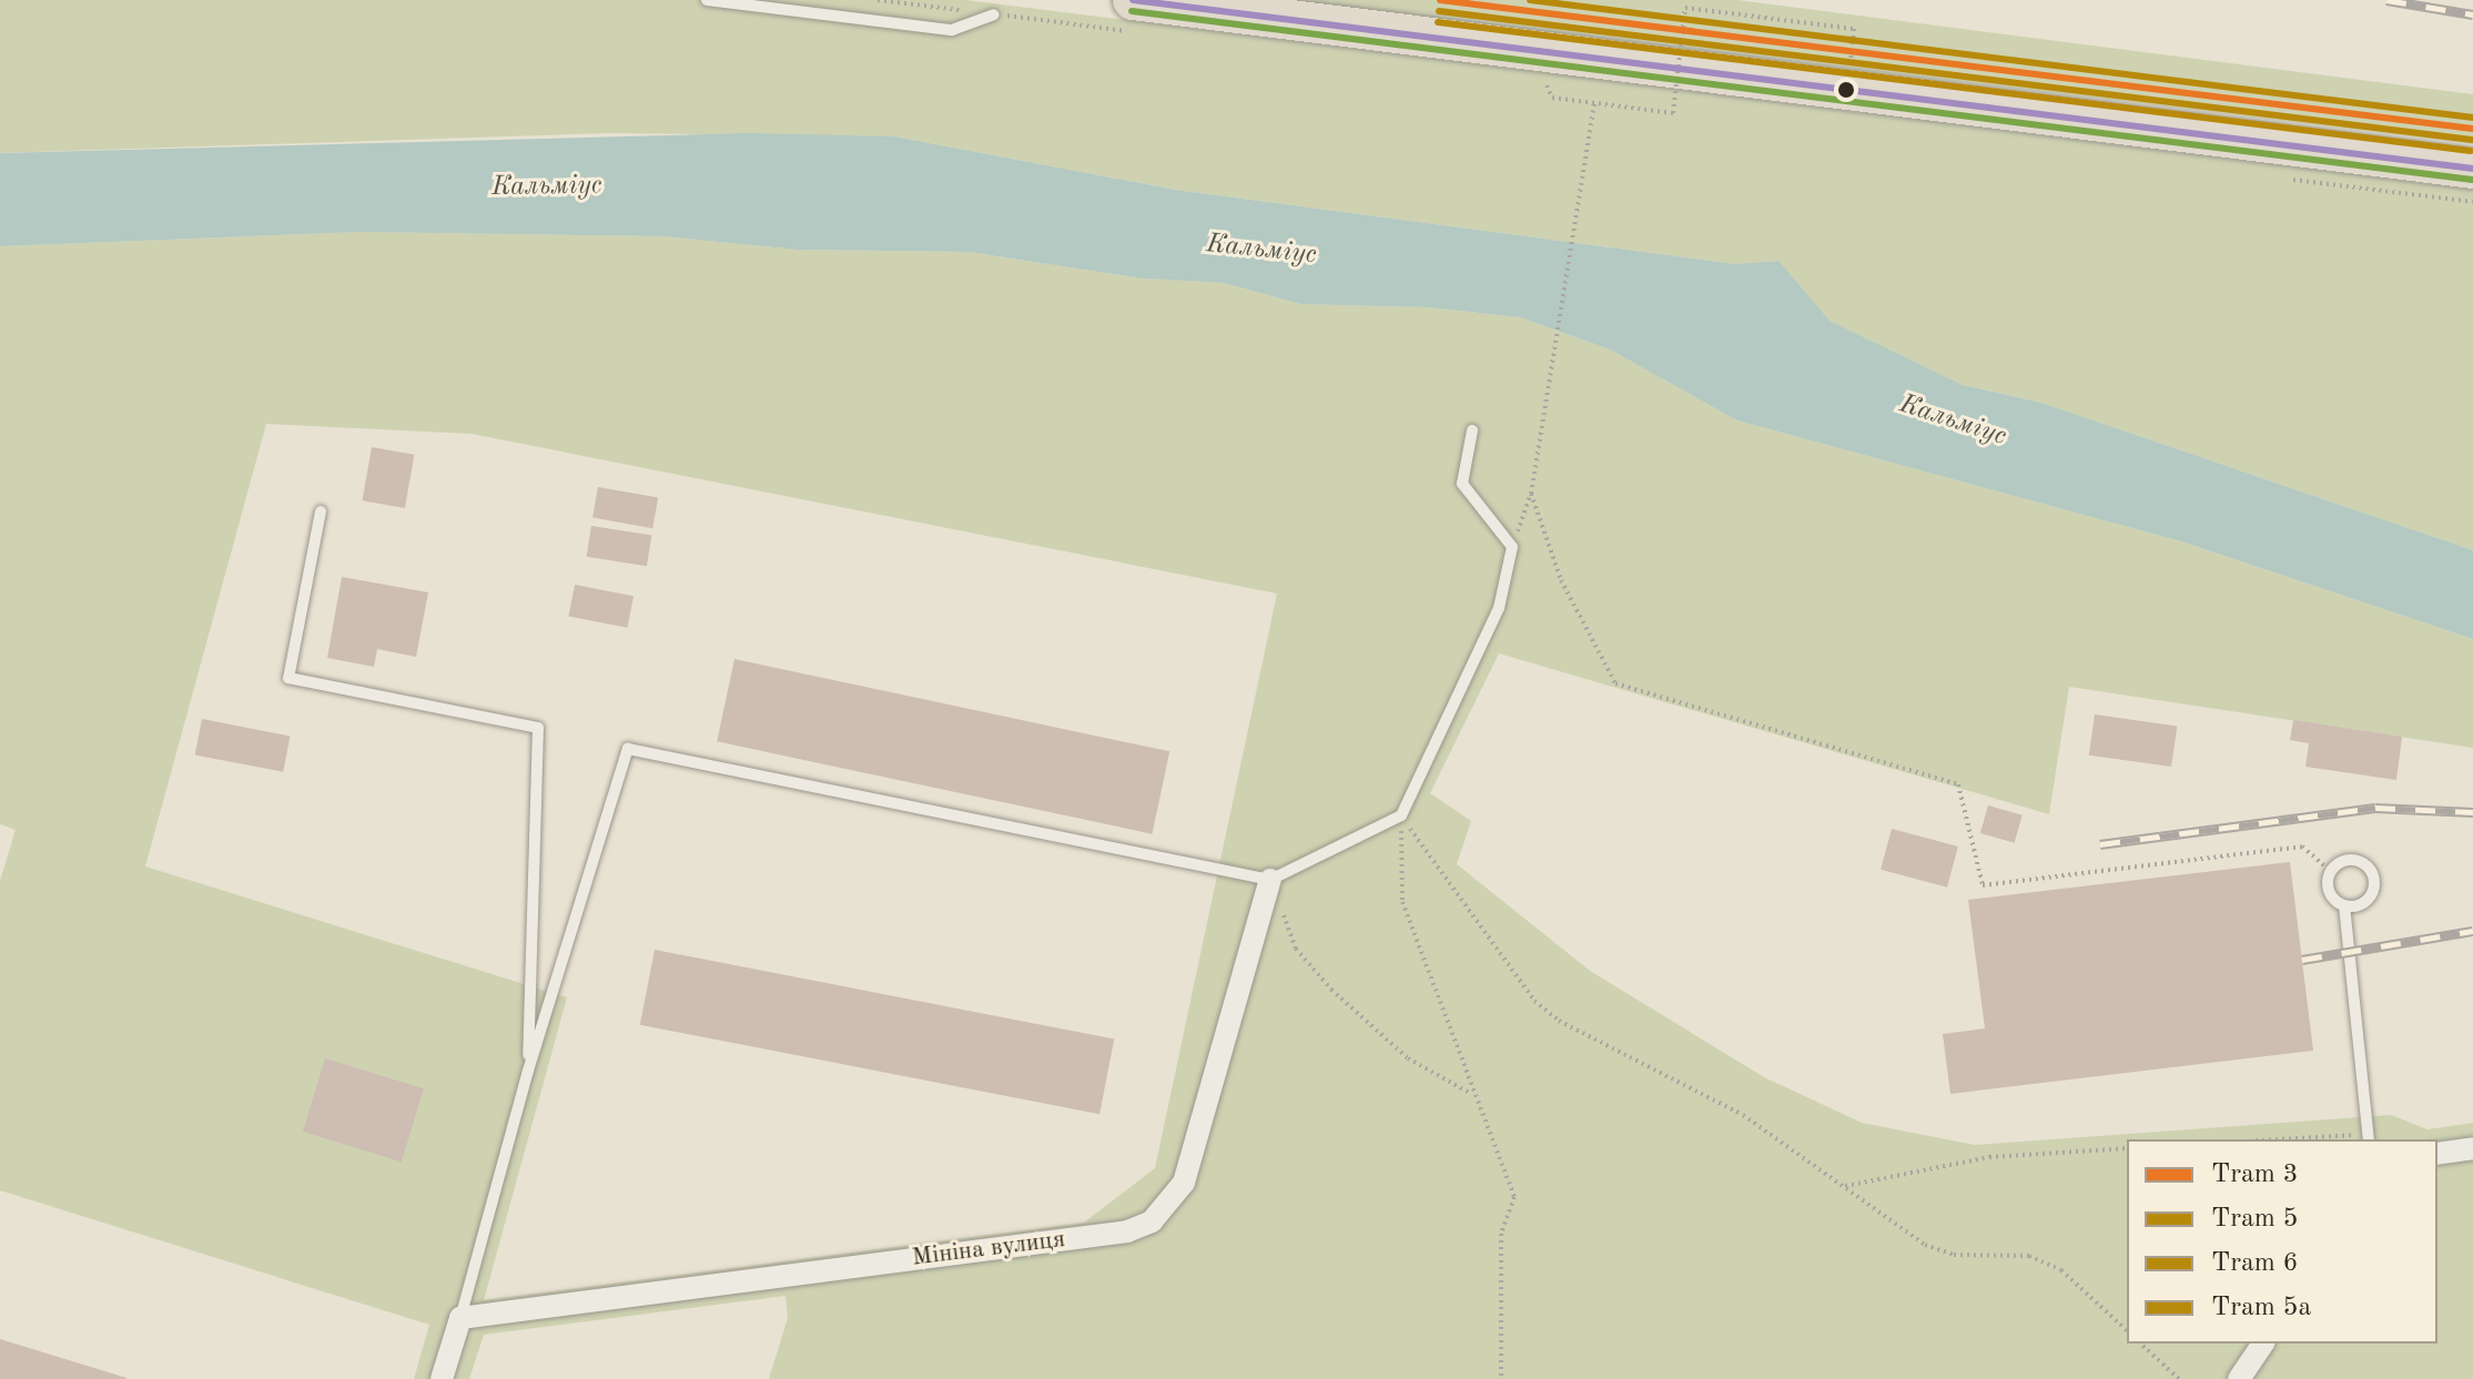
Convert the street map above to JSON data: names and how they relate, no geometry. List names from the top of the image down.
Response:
{
  "streets": {
    "street": ["Мініна вулиця"]
  },
  "water": ["Кальміус"],
  "lines": [
    "tram line 3",
    "tram line 6",
    "tram line 5",
    "tram line 5а"
  ],
  "legend": [
    "Tram 3",
    "Tram 5",
    "Tram 6",
    "Tram 5а"
  ]
}
